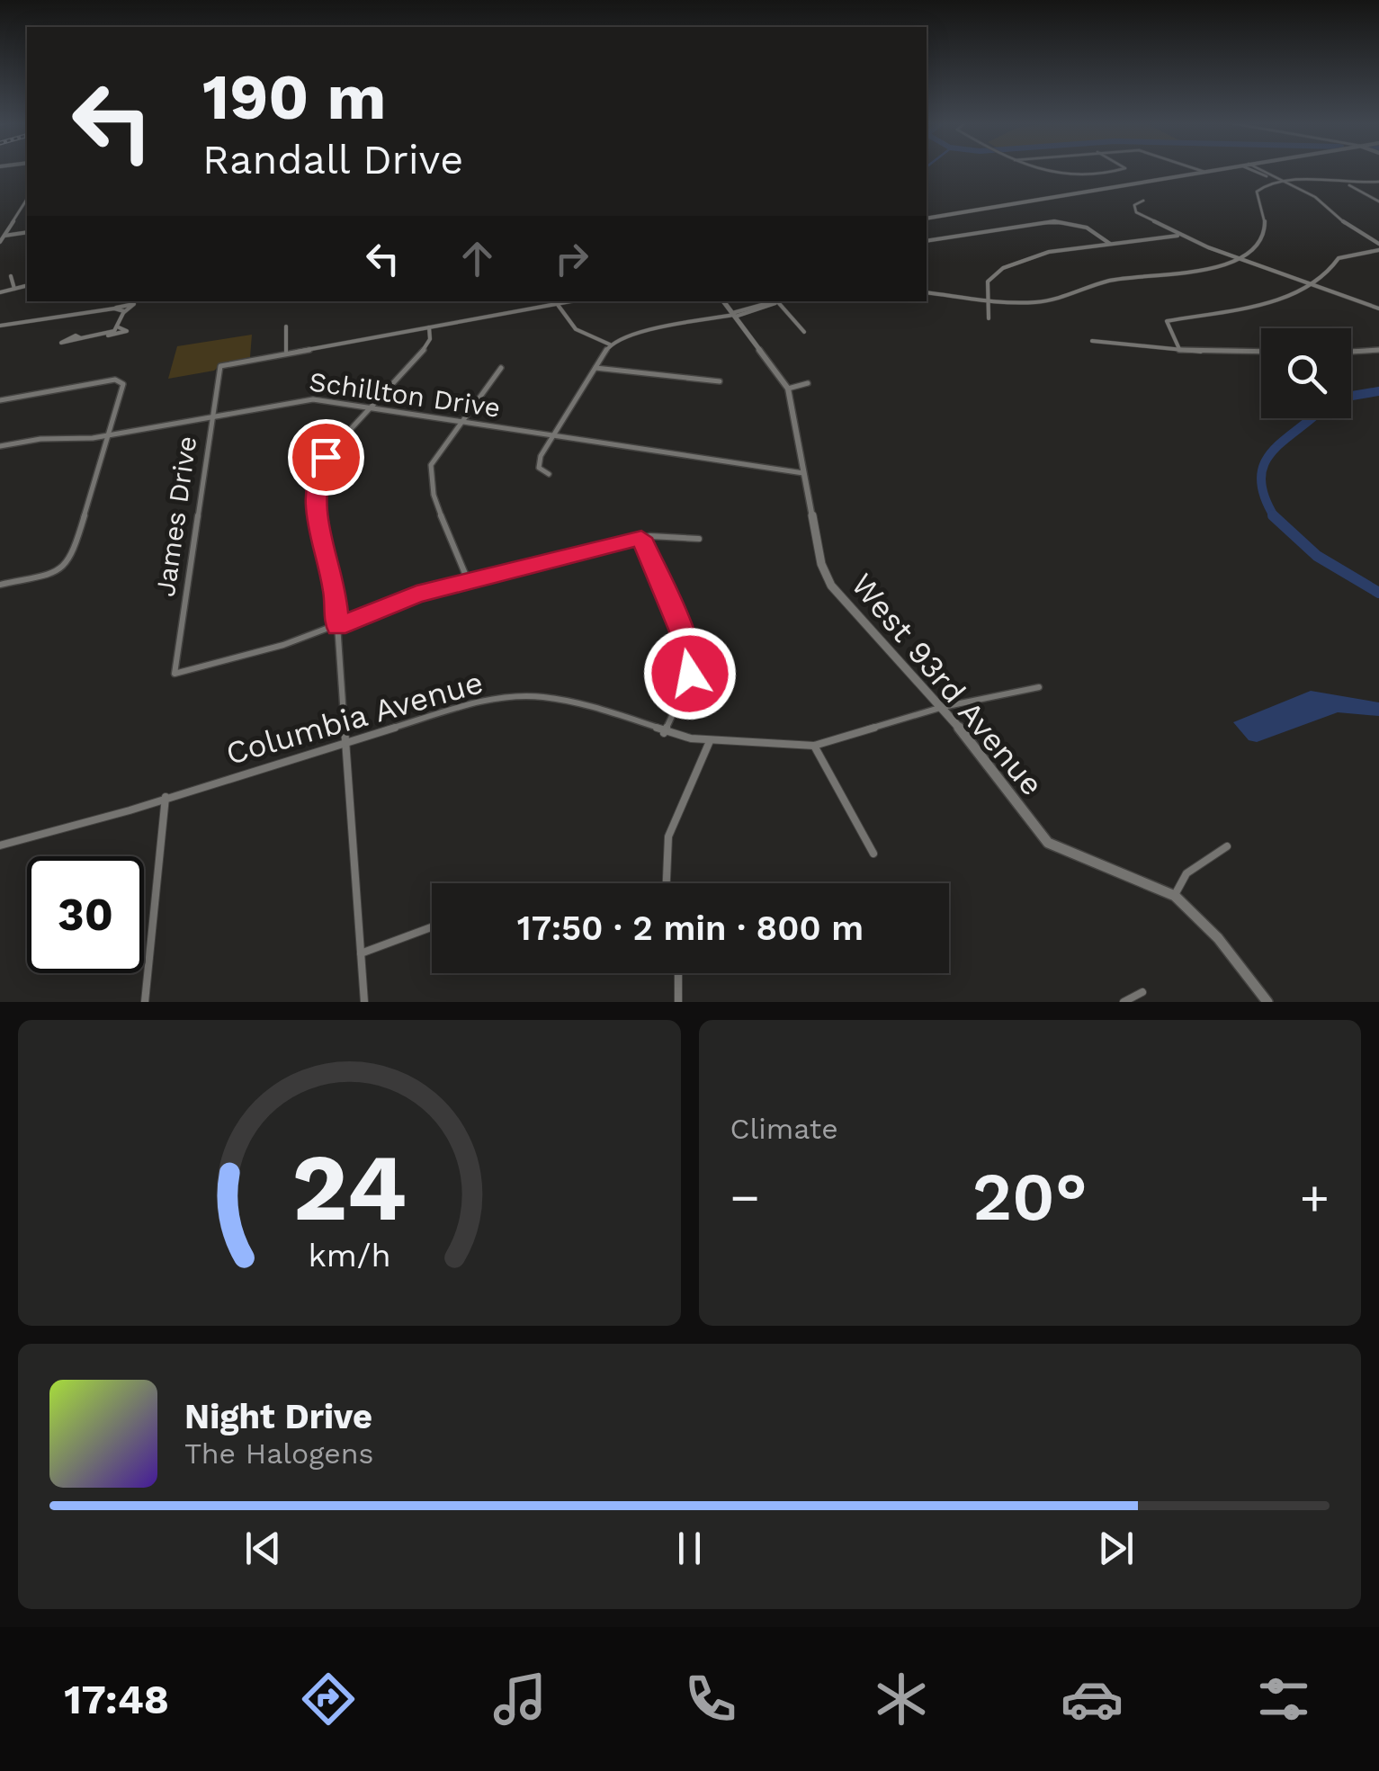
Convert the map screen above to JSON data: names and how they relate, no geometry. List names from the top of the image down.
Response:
{
  "streets": {
    "street": [
      "Schillton Drive",
      "James Drive",
      "West 93rd Avenue",
      "Columbia Avenue"
    ]
  },
  "crossings": [
    ["Schillton Drive", "James Drive"],
    ["Schillton Drive", "West 93rd Avenue"],
    ["West 93rd Avenue", "Columbia Avenue"]
  ],
  "page": {
    "turn": ["190 m", "Randall Drive"],
    "limit": "30",
    "trip": "17:50 · 2 min · 800 m",
    "tile": "Climate",
    "heat": ["−", "20°", "+"],
    "song": ["Night Drive", "The Halogens"],
    "tabs": "17:48",
    "gauge": ["24", "km/h"]
  }
}
